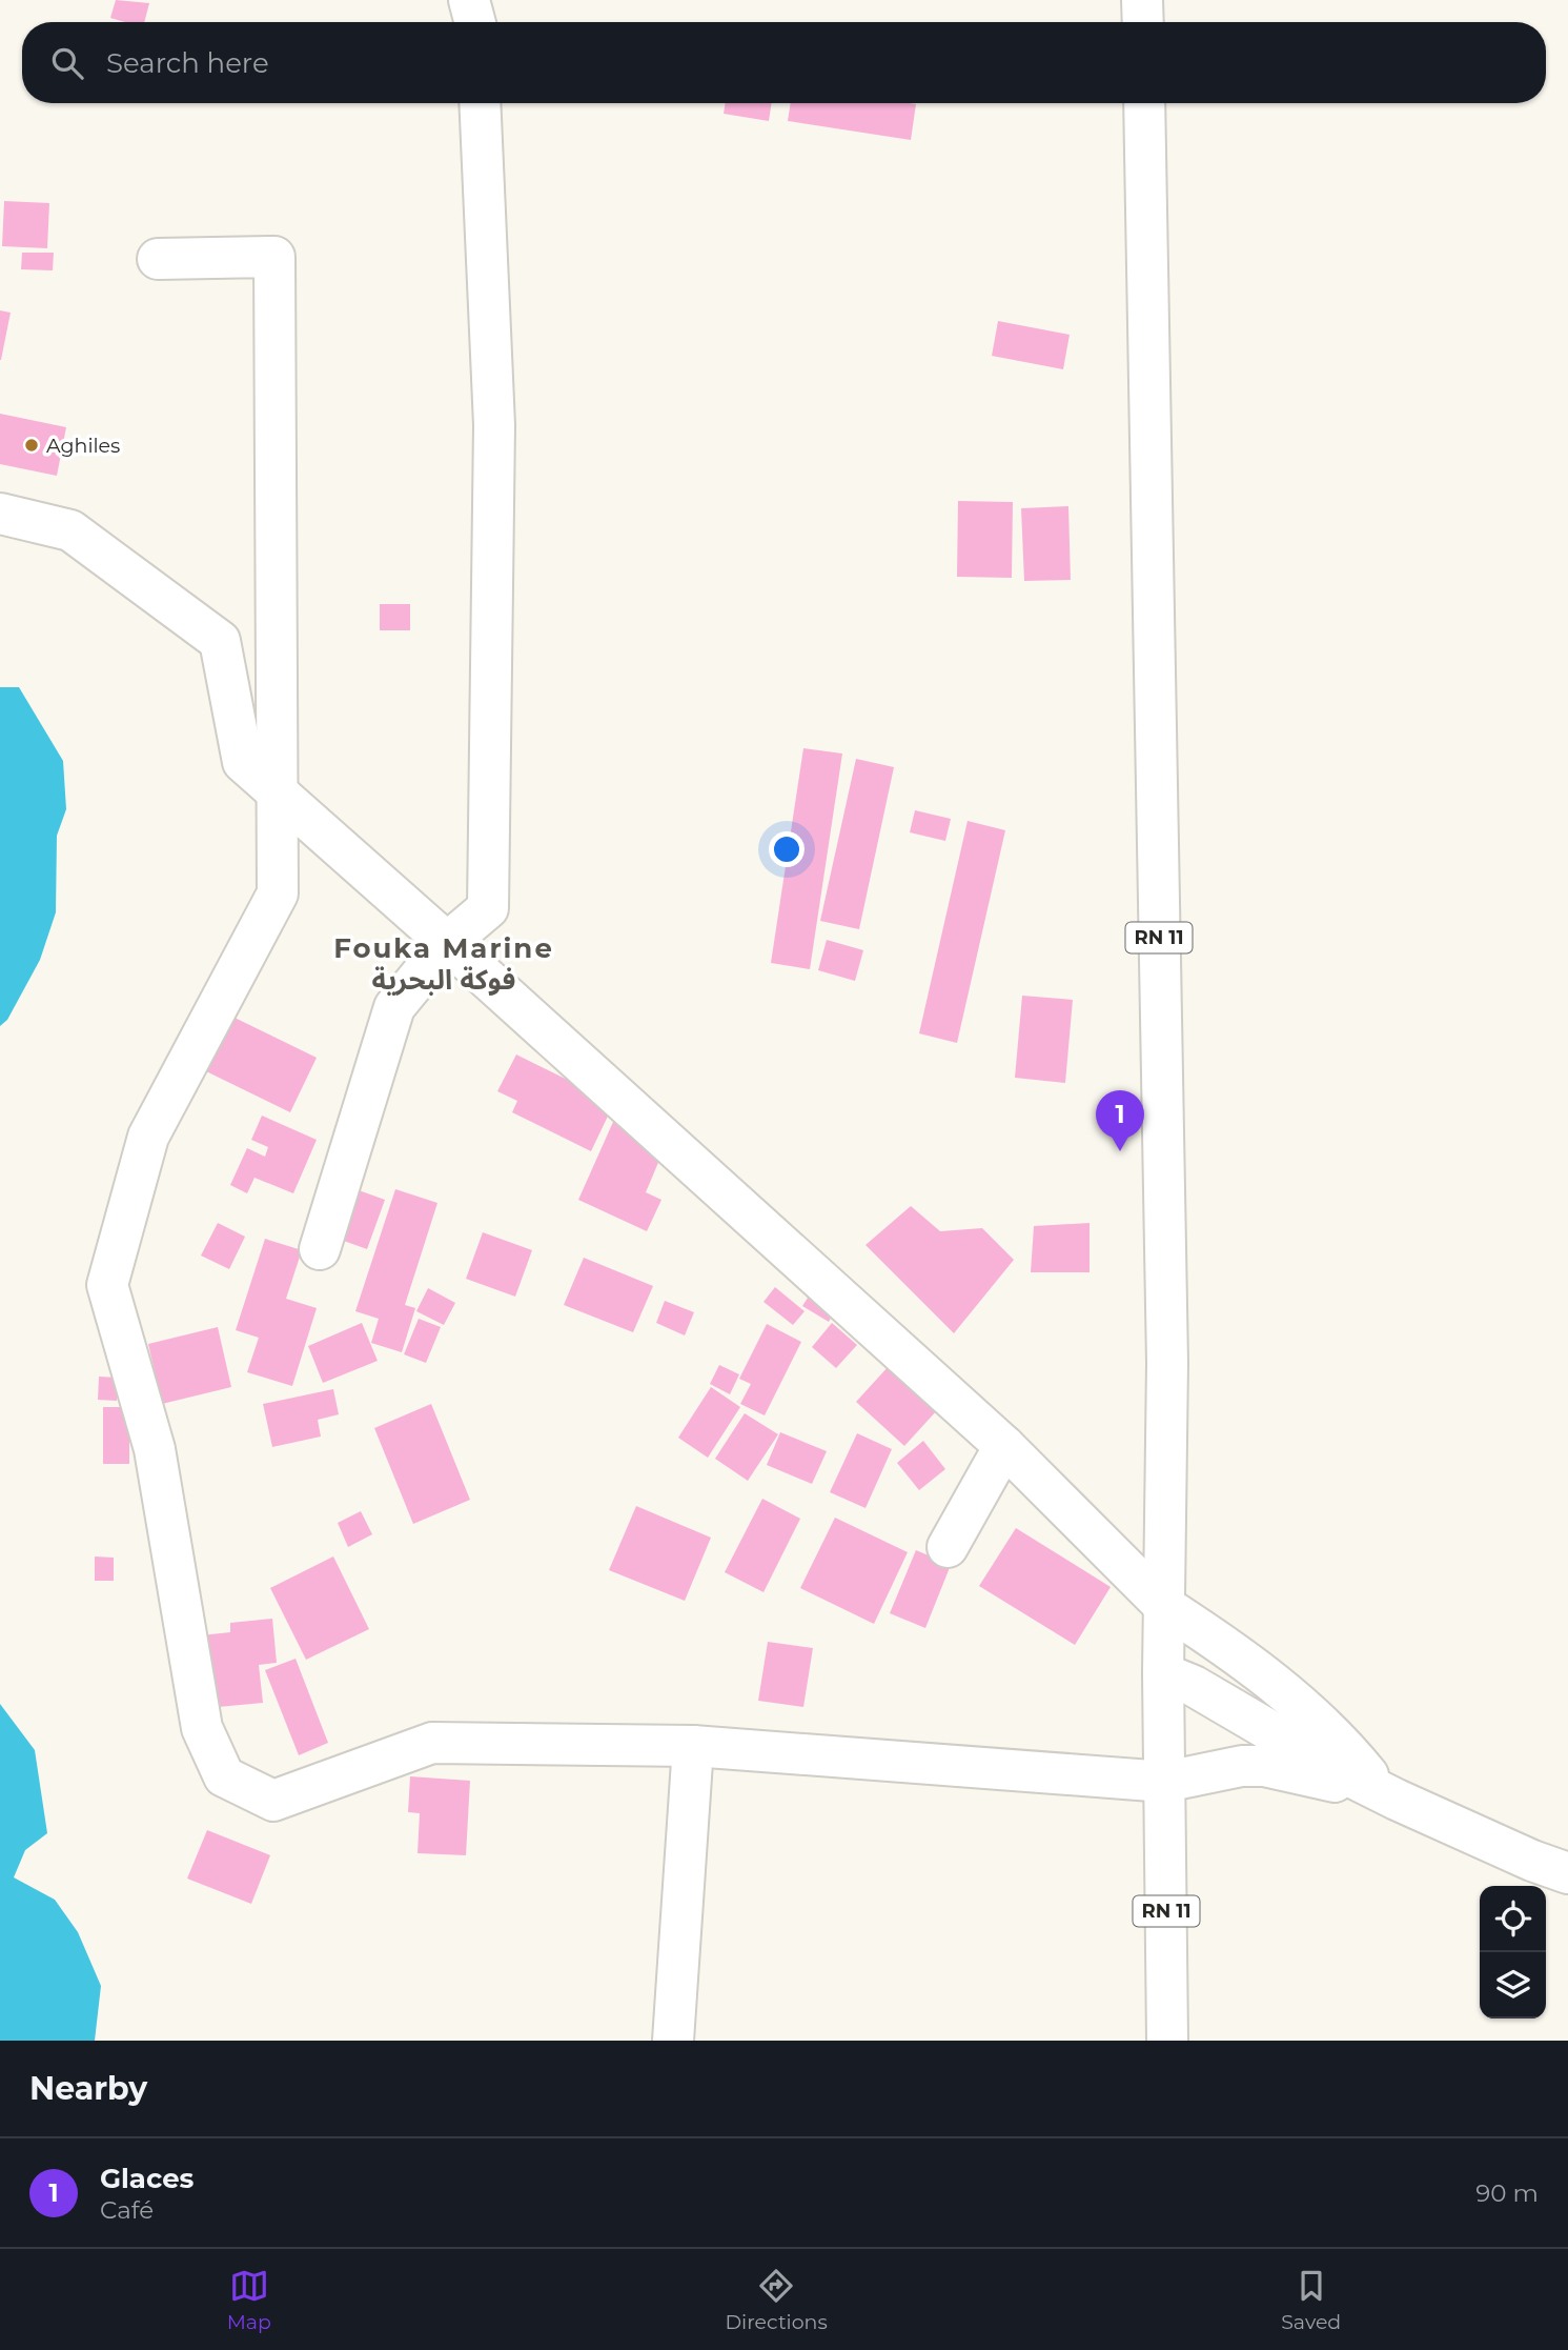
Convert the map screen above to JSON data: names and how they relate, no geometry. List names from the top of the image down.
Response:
{
  "streets": {
    "street": ["RN 11"]
  },
  "districts": ["Fouka Marine فوكة البحرية"],
  "places": ["Aghiles"],
  "page": {
    "search": "Search here",
    "pins": "1",
    "heading": "Nearby",
    "list": [
      {
        "mark": "1",
        "name": "Glaces",
        "note": "Café",
        "value": "90 m"
      }
    ],
    "nav": ["Map", "Directions", "Saved"]
  }
}
